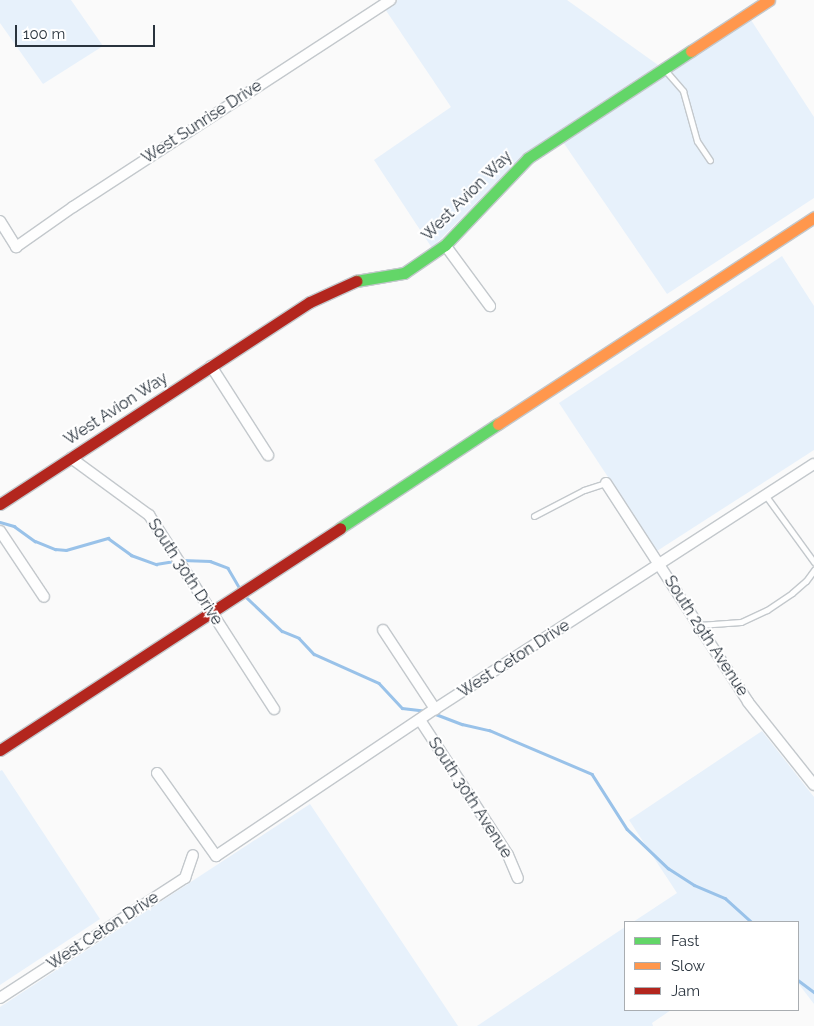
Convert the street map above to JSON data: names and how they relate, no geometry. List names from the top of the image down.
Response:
{
  "streets": {
    "street": [
      "West Sunrise Drive",
      "West Avion Way",
      "South 30th Drive",
      "South 29th Avenue",
      "West Ceton Drive",
      "South 30th Avenue"
    ]
  },
  "crossings": [
    ["West Avion Way", "South 30th Drive"],
    ["South 29th Avenue", "West Ceton Drive"],
    ["West Ceton Drive", "South 30th Avenue"]
  ],
  "legend": ["Fast", "Slow", "Jam"],
  "scale_bar": "100 m"
}
